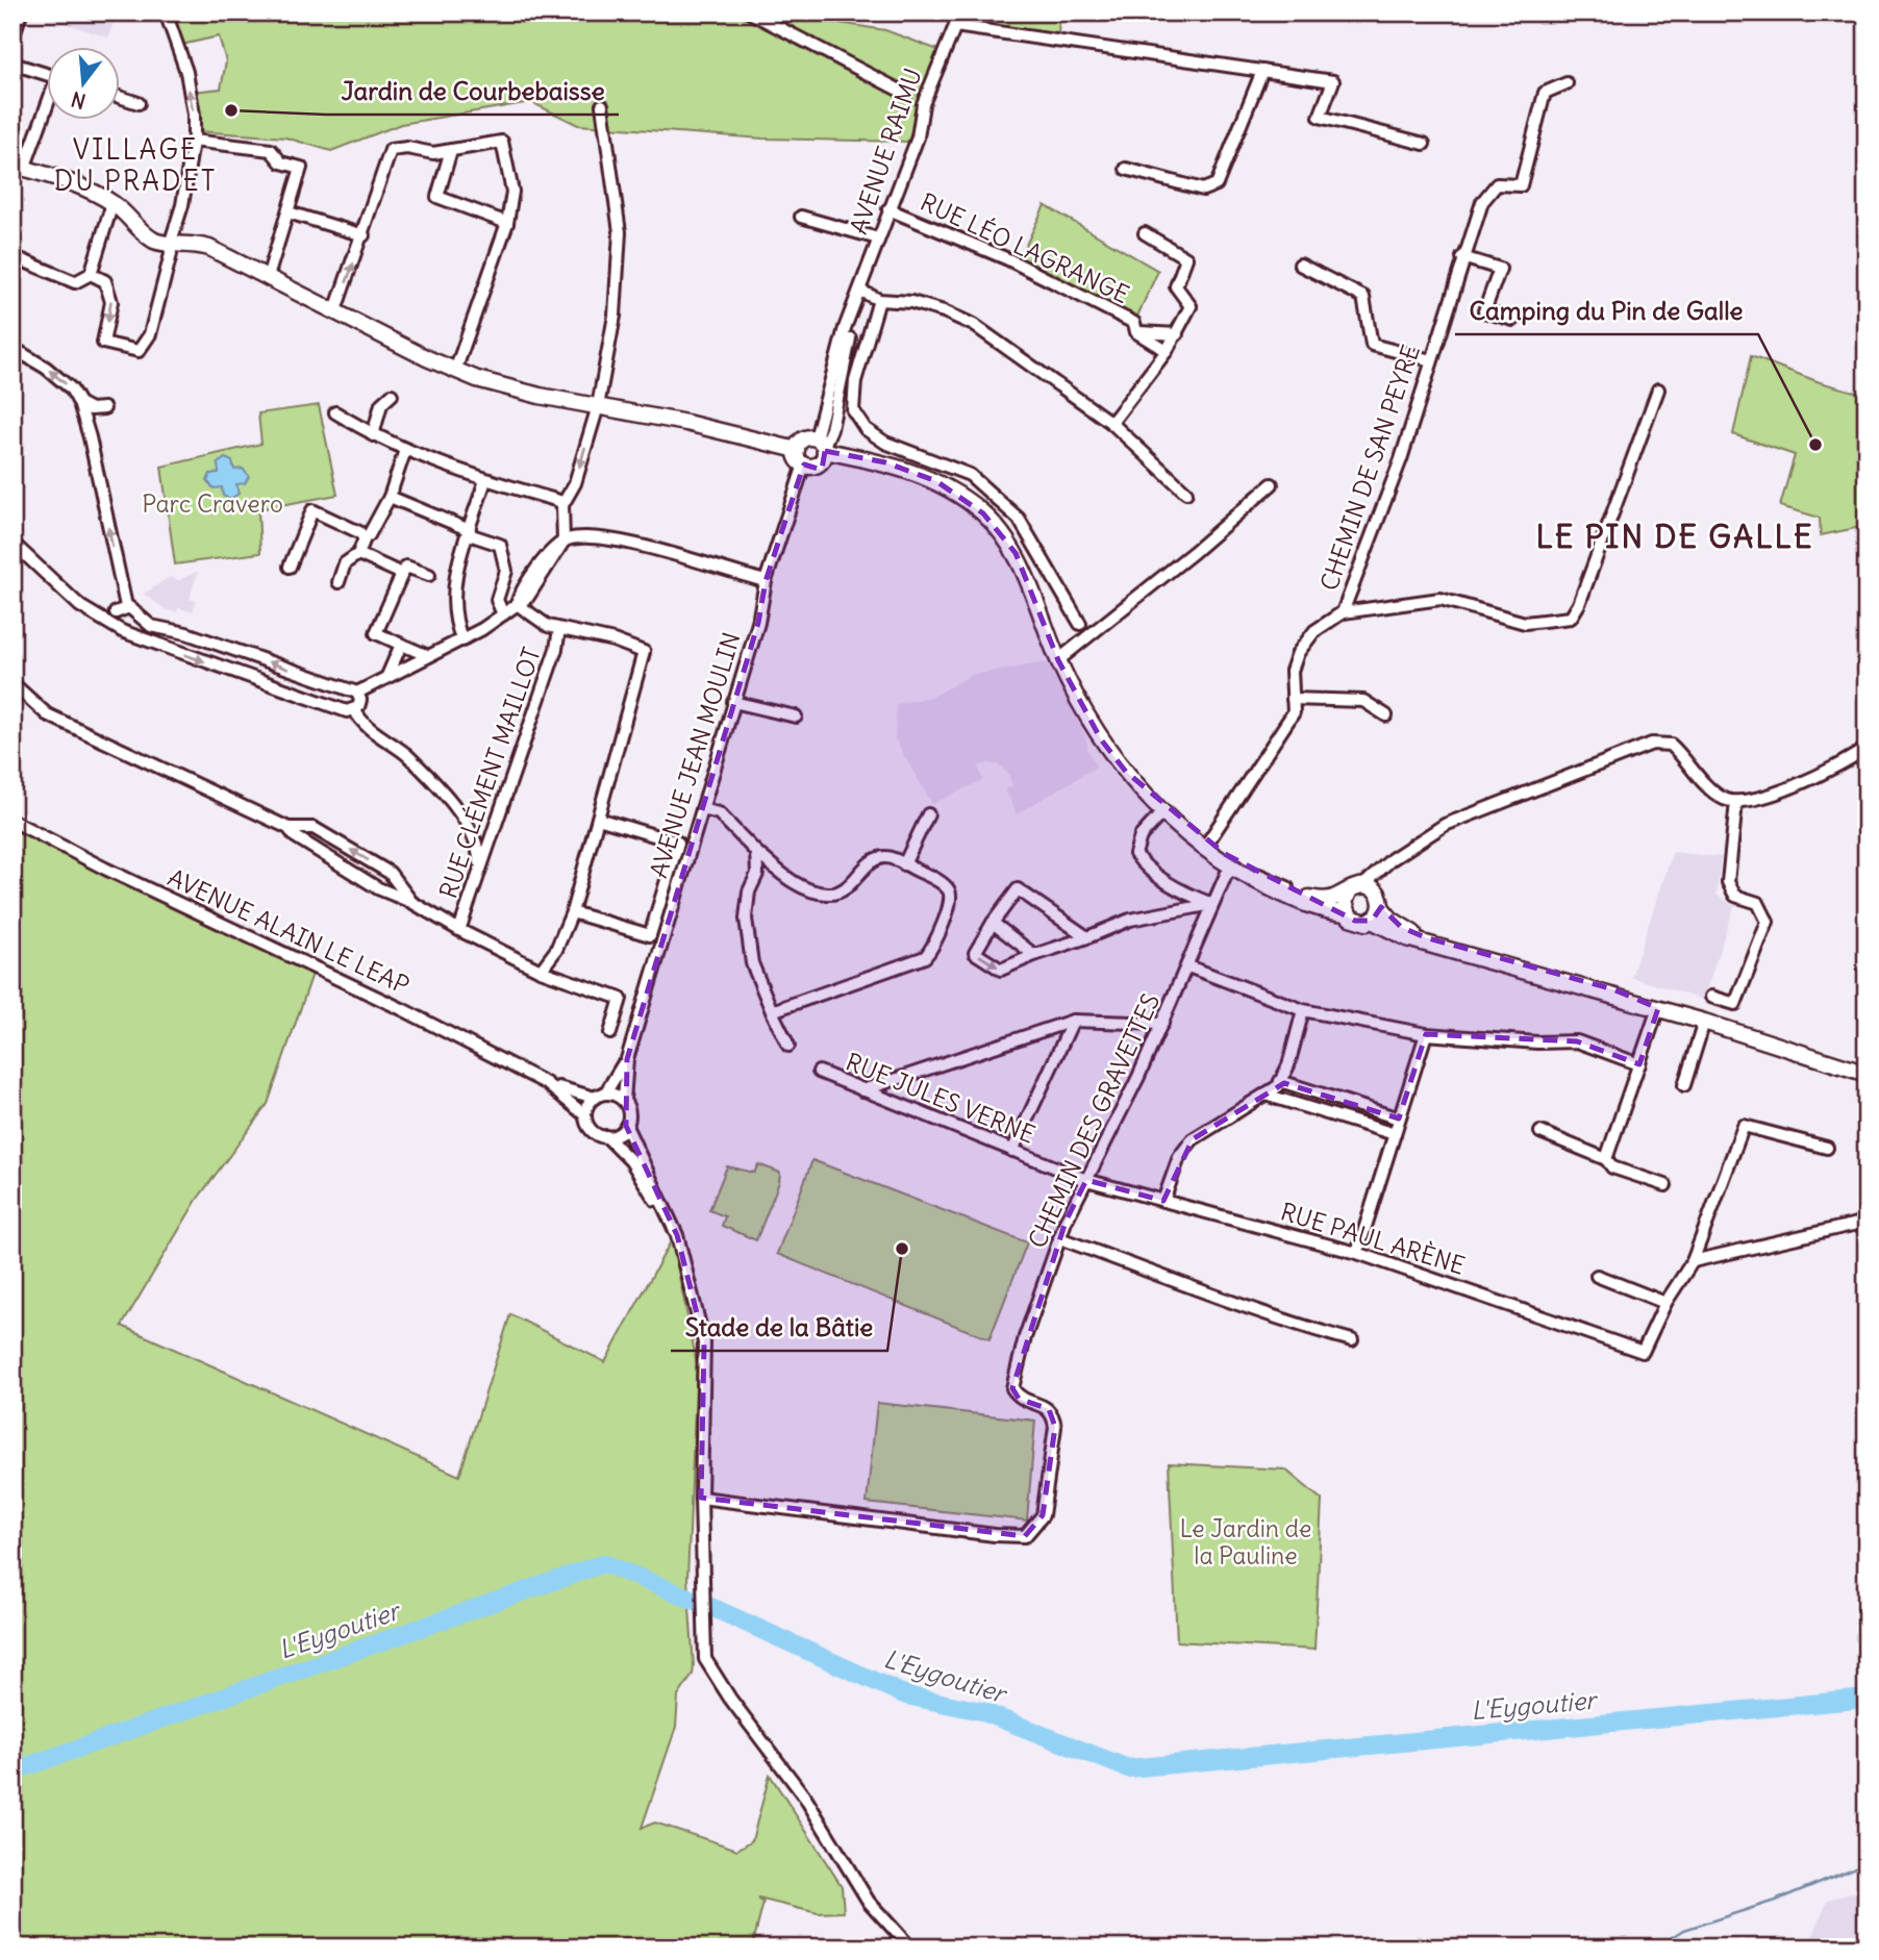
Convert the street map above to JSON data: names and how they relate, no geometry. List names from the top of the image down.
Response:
{
  "streets": {
    "street": [
      "AVENUE RAIMU",
      "RUE LÉO LAGRANGE",
      "CHEMIN DE SAN PEYRE",
      "AVENUE JEAN MOULIN",
      "RUE CLÉMENT MAILLOT",
      "AVENUE ALAIN LE LEAP",
      "RUE JULES VERNE",
      "CHEMIN DES GRAVETTES",
      "RUE PAUL ARÈNE"
    ]
  },
  "crossings": [
    ["AVENUE RAIMU", "RUE LÉO LAGRANGE"],
    ["AVENUE RAIMU", "AVENUE JEAN MOULIN"],
    ["AVENUE JEAN MOULIN", "AVENUE ALAIN LE LEAP"],
    ["RUE JULES VERNE", "CHEMIN DES GRAVETTES"],
    ["RUE JULES VERNE", "RUE PAUL ARÈNE"],
    ["CHEMIN DES GRAVETTES", "RUE PAUL ARÈNE"]
  ],
  "districts": ["VILLAGE DU PRADET", "LE PIN DE GALLE"],
  "water": ["L'Eygoutier"],
  "parks": ["Parc Cravero", "Le Jardin de la Pauline"],
  "places": ["Jardin de Courbebaisse", "Camping du Pin de Galle", "Stade de la Bâtie"],
  "north": "bottom"
}
